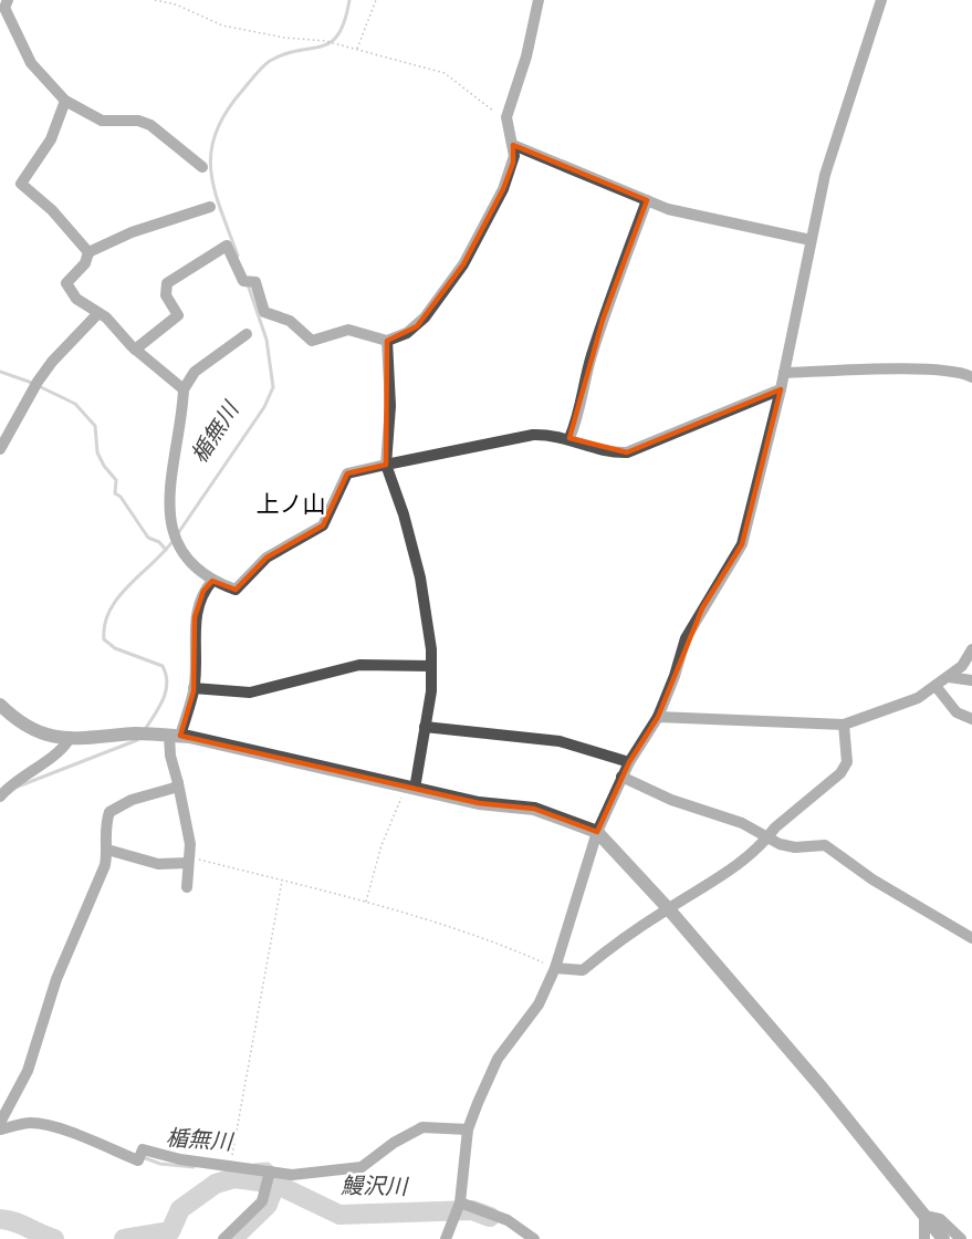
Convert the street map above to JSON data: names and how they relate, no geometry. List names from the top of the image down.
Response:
{
  "districts": ["上ノ山"],
  "water": ["楯無川", "鰻沢川"]
}
